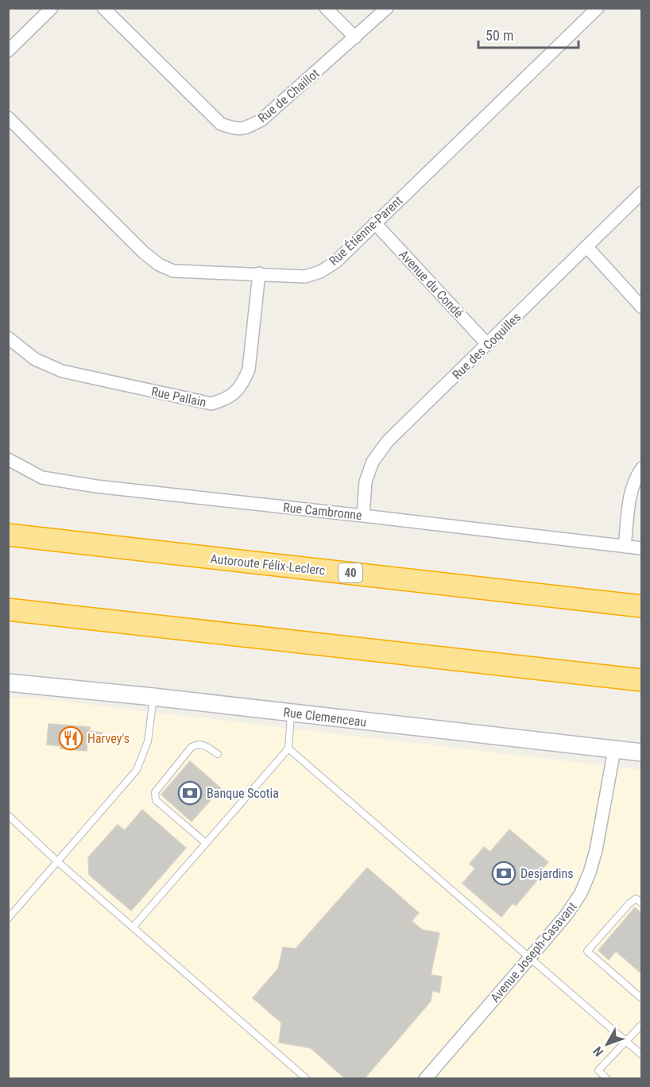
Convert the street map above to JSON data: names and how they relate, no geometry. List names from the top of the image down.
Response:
{
  "streets": {
    "highway": ["Autoroute Félix-Leclerc", "40"],
    "street": [
      "Rue de Chaillot",
      "Rue Étienne-Parent",
      "Avenue du Condé",
      "Rue des Coquilles",
      "Rue Pallain",
      "Rue Cambronne",
      "Rue Clemenceau",
      "Avenue Joseph-Casavant"
    ]
  },
  "crossings": [
    ["Rue Étienne-Parent", "Avenue du Condé"],
    ["Rue Étienne-Parent", "Rue Pallain"],
    ["Avenue du Condé", "Rue des Coquilles"],
    ["Rue des Coquilles", "Rue Cambronne"],
    ["Rue Clemenceau", "Avenue Joseph-Casavant"]
  ],
  "places": {
    "restaurant": ["Harvey's"],
    "bank": ["Banque Scotia", "Desjardins"]
  },
  "scale_bar": "50 m",
  "north": "bottom left"
}
